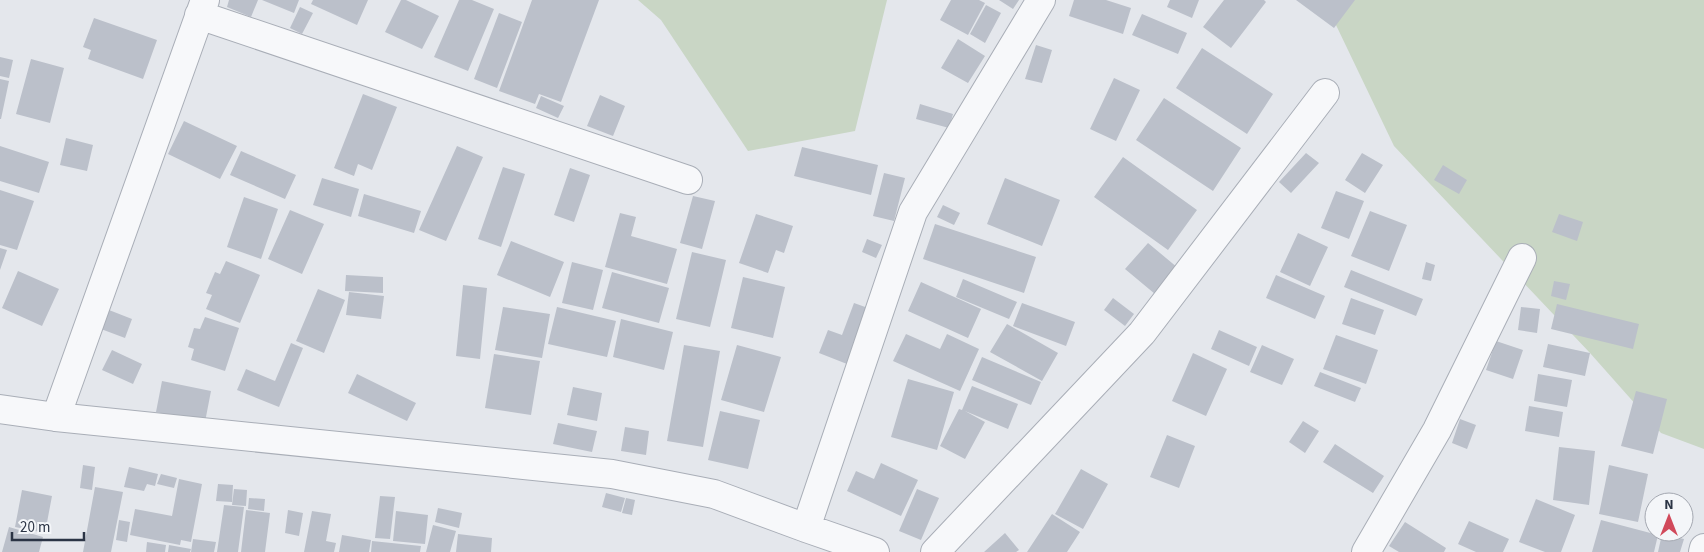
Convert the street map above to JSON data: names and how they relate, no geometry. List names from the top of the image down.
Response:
{
  "scale_bar": "20 m",
  "north": "top"
}
